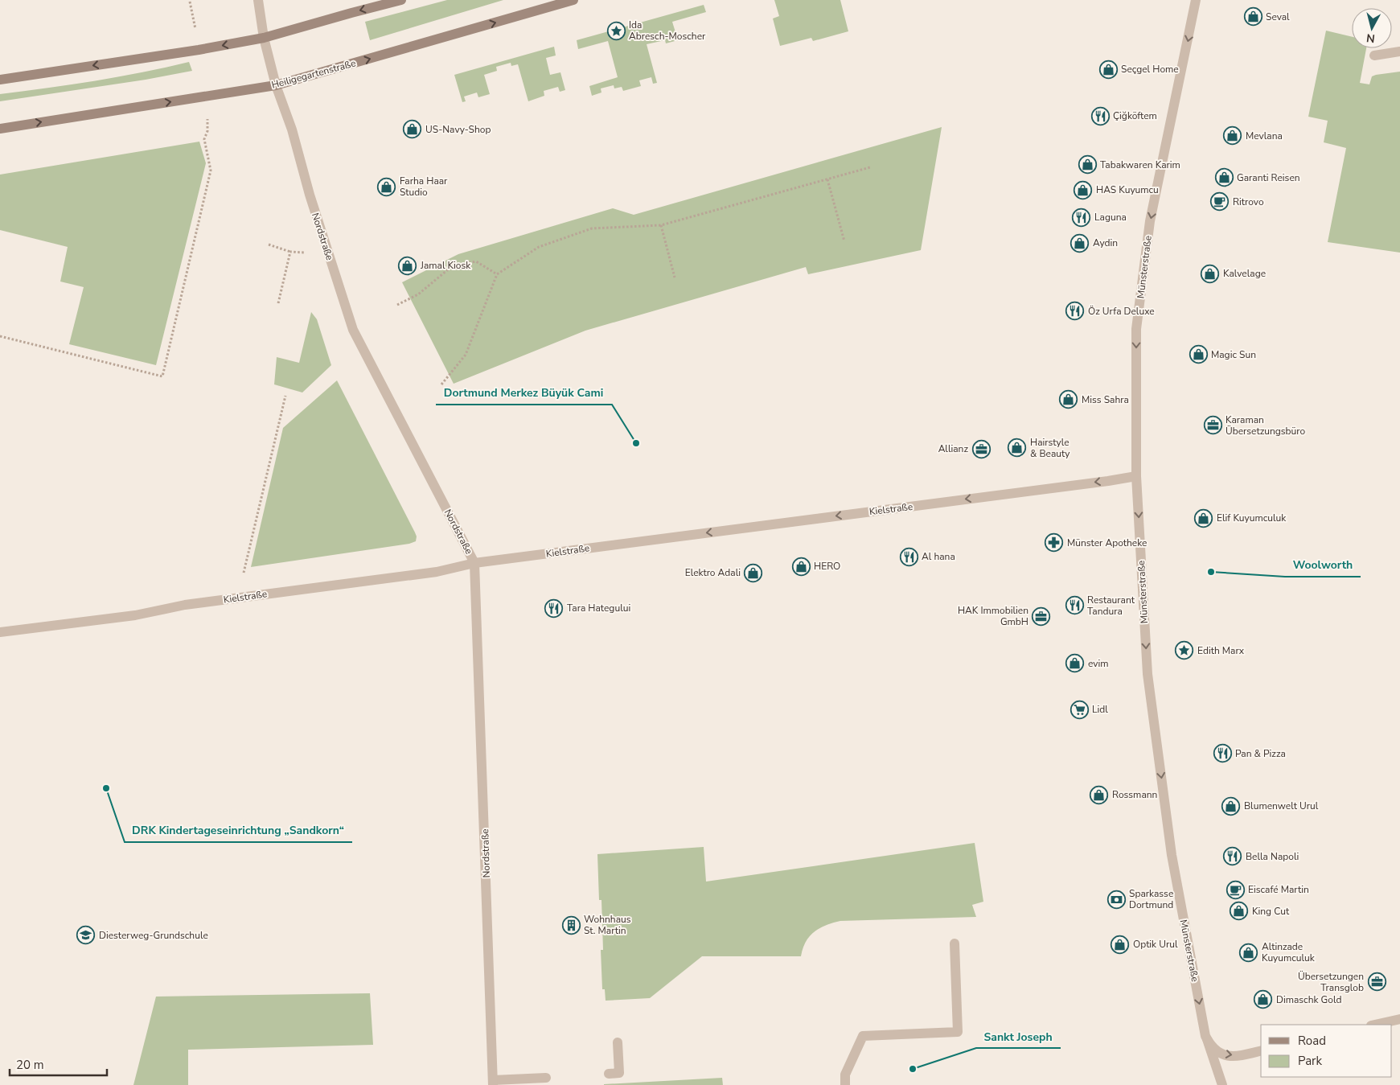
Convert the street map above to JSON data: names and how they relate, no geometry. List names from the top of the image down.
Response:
{
  "streets": {
    "main road": ["Heiligegartenstraße"],
    "street": ["Nordstraße", "Münsterstraße", "Kielstraße"]
  },
  "crossings": [
    ["Heiligegartenstraße", "Nordstraße"],
    ["Nordstraße", "Kielstraße"],
    ["Münsterstraße", "Kielstraße"]
  ],
  "one_way": ["Münsterstraße", "Kielstraße"],
  "places": {
    "shop": [
      "Seval",
      "Seçgel Home",
      "US-Navy-Shop",
      "Mevlana",
      "Tabakwaren Karim",
      "Garanti Reisen",
      "Farha Haar Studio",
      "HAS Kuyumcu",
      "Aydin",
      "Jamal Kiosk",
      "Kalvelage",
      "Magic Sun",
      "Miss Sahra",
      "Hairstyle & Beauty",
      "Elif Kuyumculuk",
      "HERO",
      "Elektro Adali",
      "evim",
      "Rossmann",
      "Blumenwelt Urul",
      "King Cut",
      "Optik Urul",
      "Altinzade Kuyumculuk",
      "Dimaschk Gold"
    ],
    "place": ["Ida Abresch-Moscher", "Edith Marx"],
    "restaurant": [
      "Çiğköftem",
      "Laguna",
      "Öz Urfa Deluxe",
      "Al hana",
      "Restaurant Tandura",
      "Tara Hategului",
      "Pan & Pizza",
      "Bella Napoli"
    ],
    "cafe": ["Ritrovo", "Eiscafé Martin"],
    "office": [
      "Karaman Übersetzungsbüro",
      "Allianz",
      "HAK Immobilien GmbH",
      "Übersetzungen Transglob"
    ],
    "other": [
      "Dortmund Merkez Büyük Cami",
      "Woolworth",
      "DRK Kindertageseinrichtung „Sandkorn“",
      "Sankt Joseph"
    ],
    "pharmacy": ["Münster Apotheke"],
    "supermarket": ["Lidl"],
    "bank": ["Sparkasse Dortmund"],
    "building": ["Wohnhaus St. Martin"],
    "school or university": ["Diesterweg-Grundschule"]
  },
  "legend": ["Road", "Park"],
  "scale_bar": "20 m",
  "north": "bottom"
}
